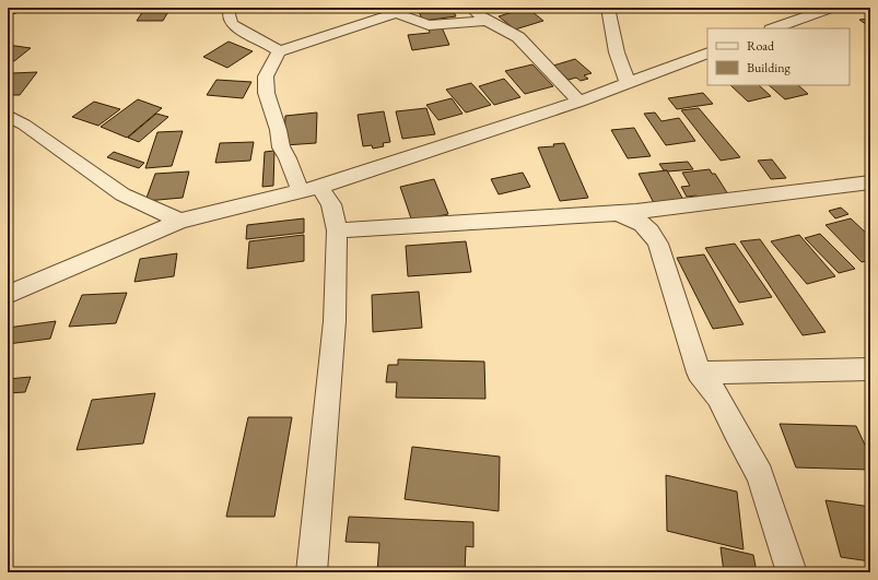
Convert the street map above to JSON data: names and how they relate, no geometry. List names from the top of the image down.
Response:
{
  "legend": ["Road", "Building"]
}
